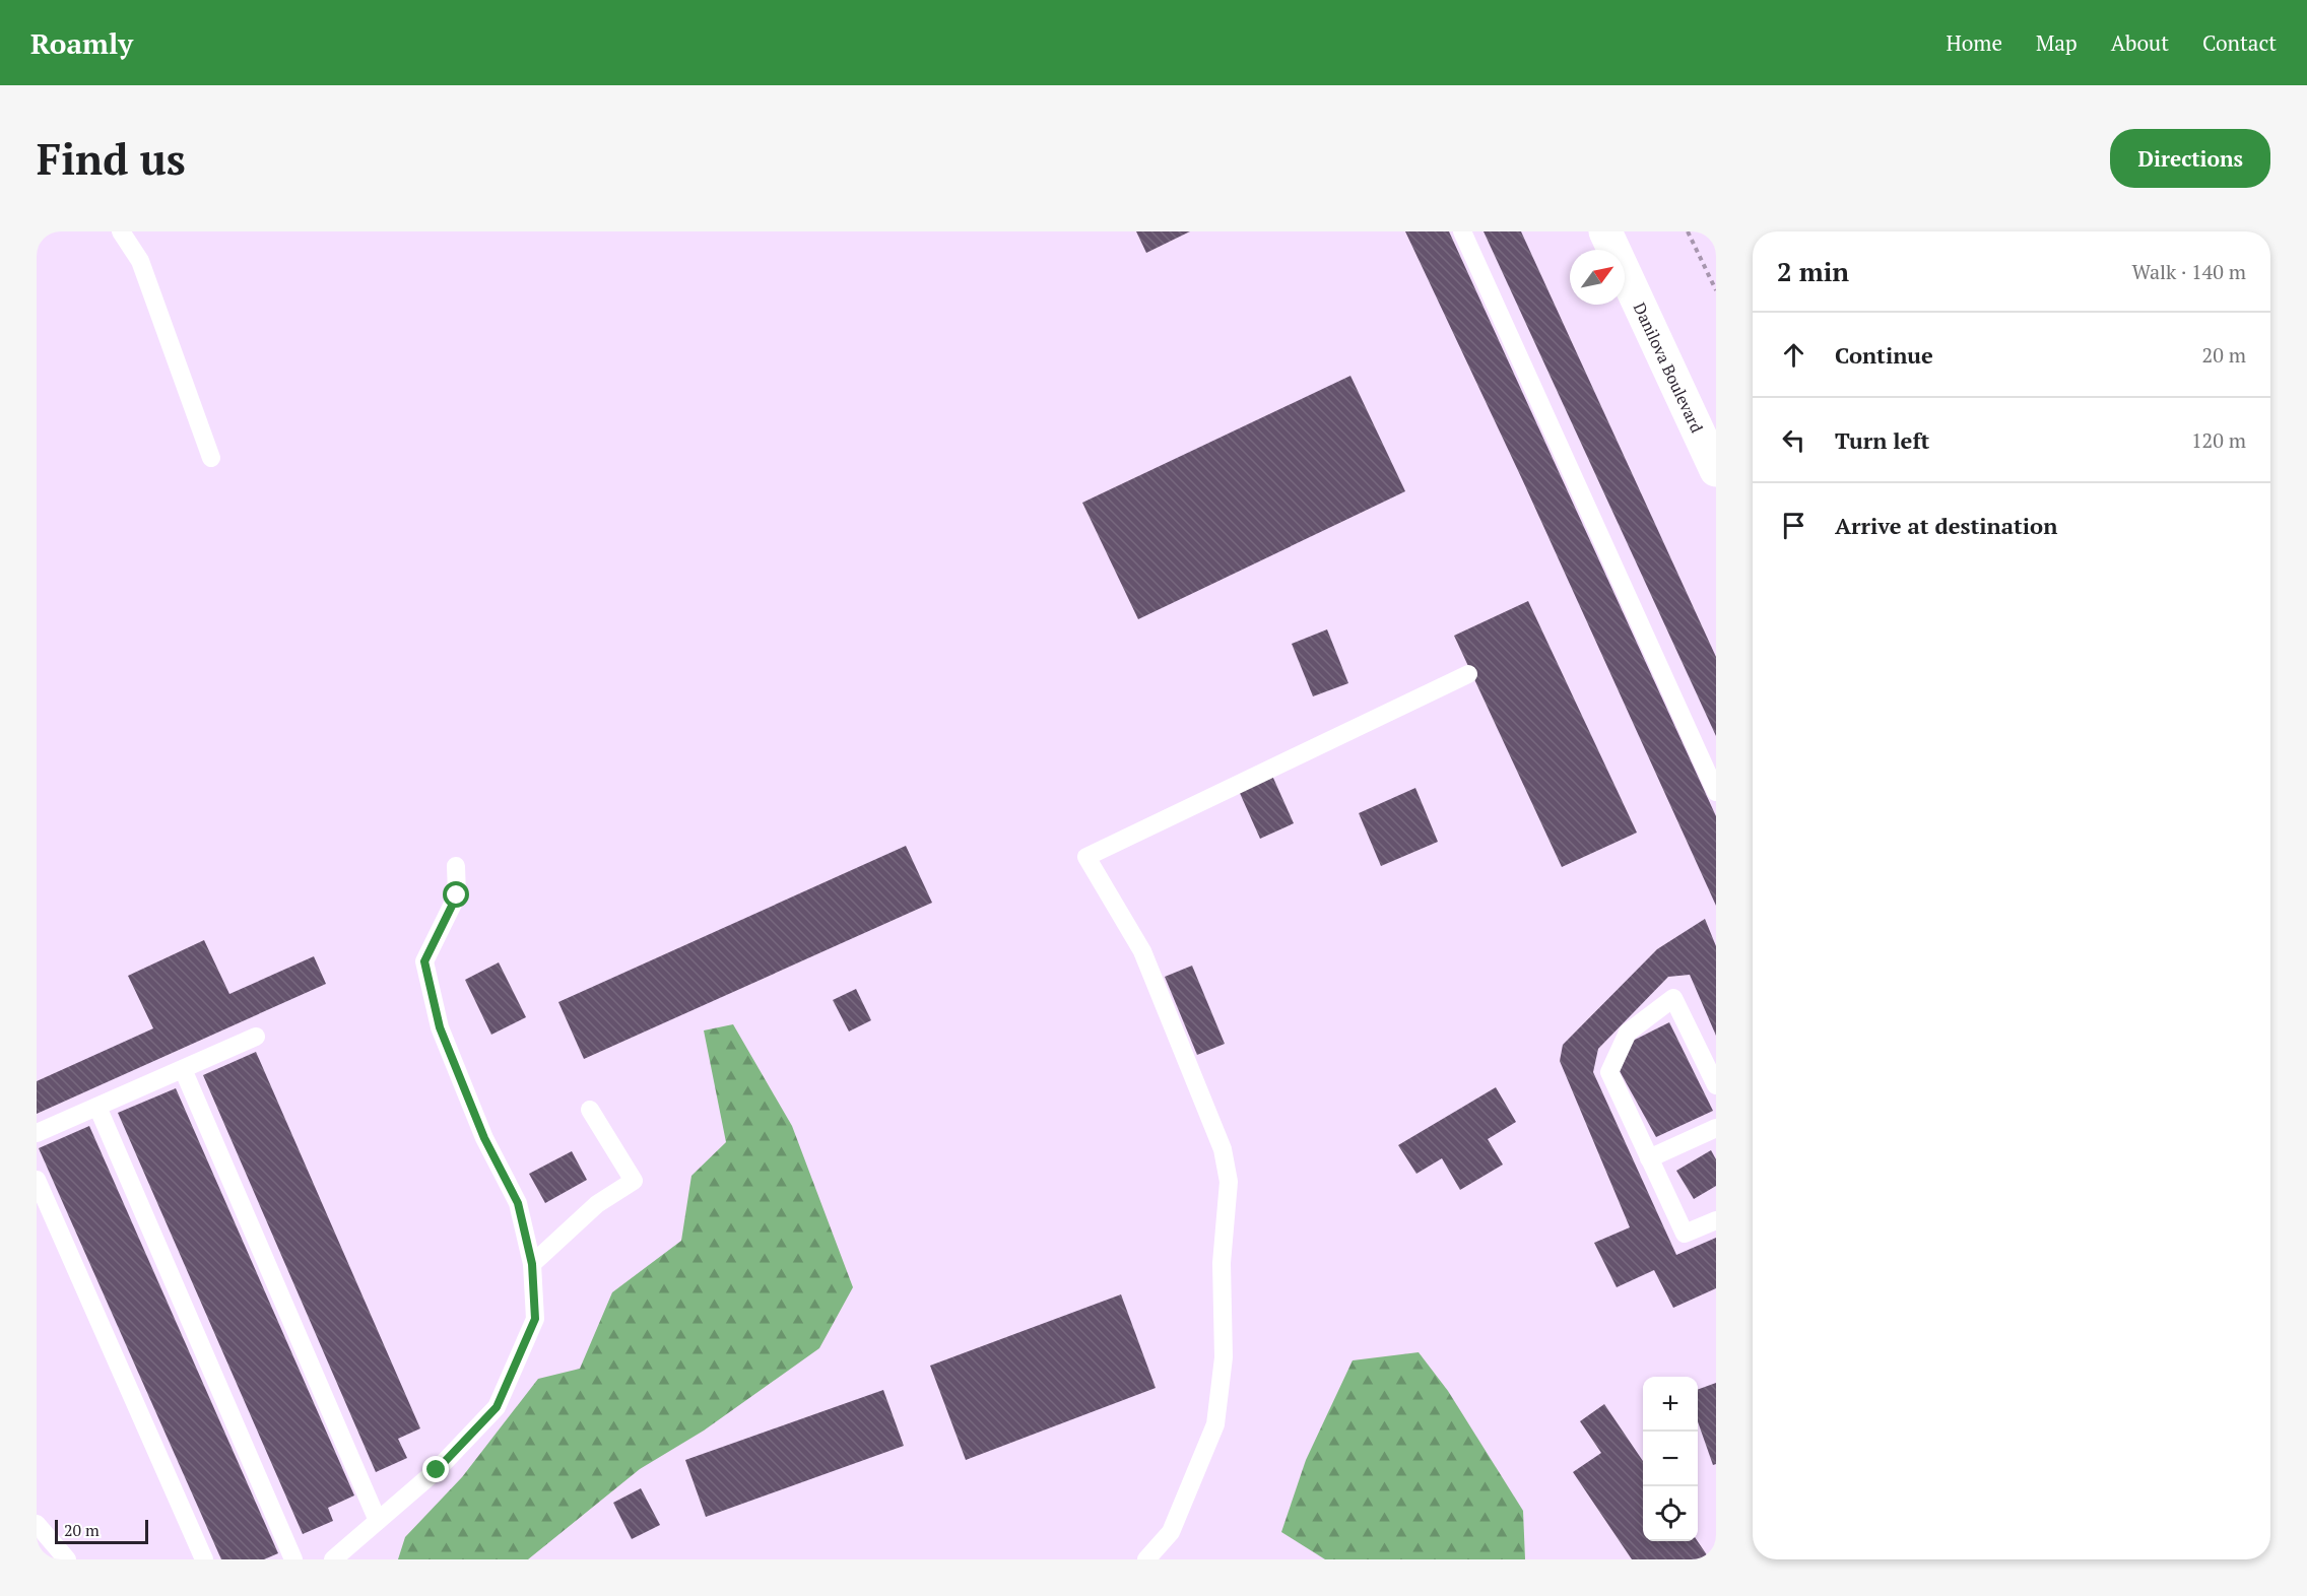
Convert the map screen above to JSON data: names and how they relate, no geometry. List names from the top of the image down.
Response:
{
  "streets": {
    "street": ["Danilova Boulevard"]
  },
  "scale_bar": "20 m",
  "north": "top right",
  "page": {
    "header": "Roamly",
    "nav": [
      "Home",
      "Map",
      "About",
      "Contact"
    ],
    "buttons": "Directions",
    "title": "Find us",
    "heading": ["2 min", "Walk · 140 m"],
    "list": [
      ["Continue", "20 m"],
      ["Turn left", "120 m"],
      "Arrive at destination"
    ],
    "map_buttons": ["+", "−"],
    "scale": "20 m"
  }
}
